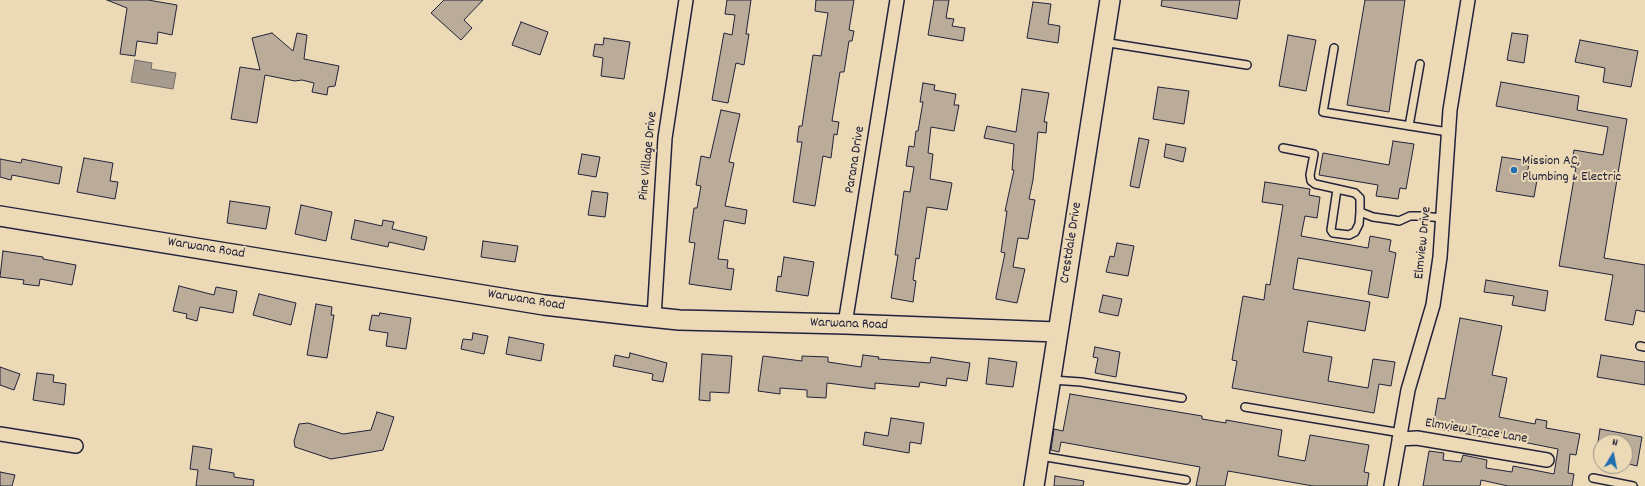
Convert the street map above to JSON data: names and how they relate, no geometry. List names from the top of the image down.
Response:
{
  "streets": {
    "street": [
      "Pine Village Drive",
      "Parana Drive",
      "Crestdale Drive",
      "Elmview Drive",
      "Warwana Road",
      "Elmview Trace Lane"
    ]
  },
  "crossings": [
    ["Pine Village Drive", "Warwana Road"],
    ["Parana Drive", "Warwana Road"],
    ["Crestdale Drive", "Warwana Road"],
    ["Elmview Drive", "Elmview Trace Lane"]
  ],
  "places": ["Mission AC, Plumbing & Electric"],
  "north": "top"
}
